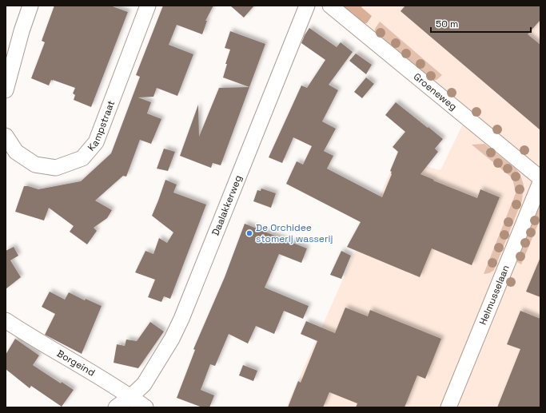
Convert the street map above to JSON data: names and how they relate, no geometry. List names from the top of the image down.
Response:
{
  "streets": {
    "street": [
      "Groeneweg",
      "Kampstraat",
      "Daalakkerweg",
      "Helmusselaan",
      "Borgeind"
    ]
  },
  "crossings": [
    ["Daalakkerweg", "Borgeind"]
  ],
  "places": ["De Orchidee stomerij wasserij"],
  "scale_bar": "50 m"
}
